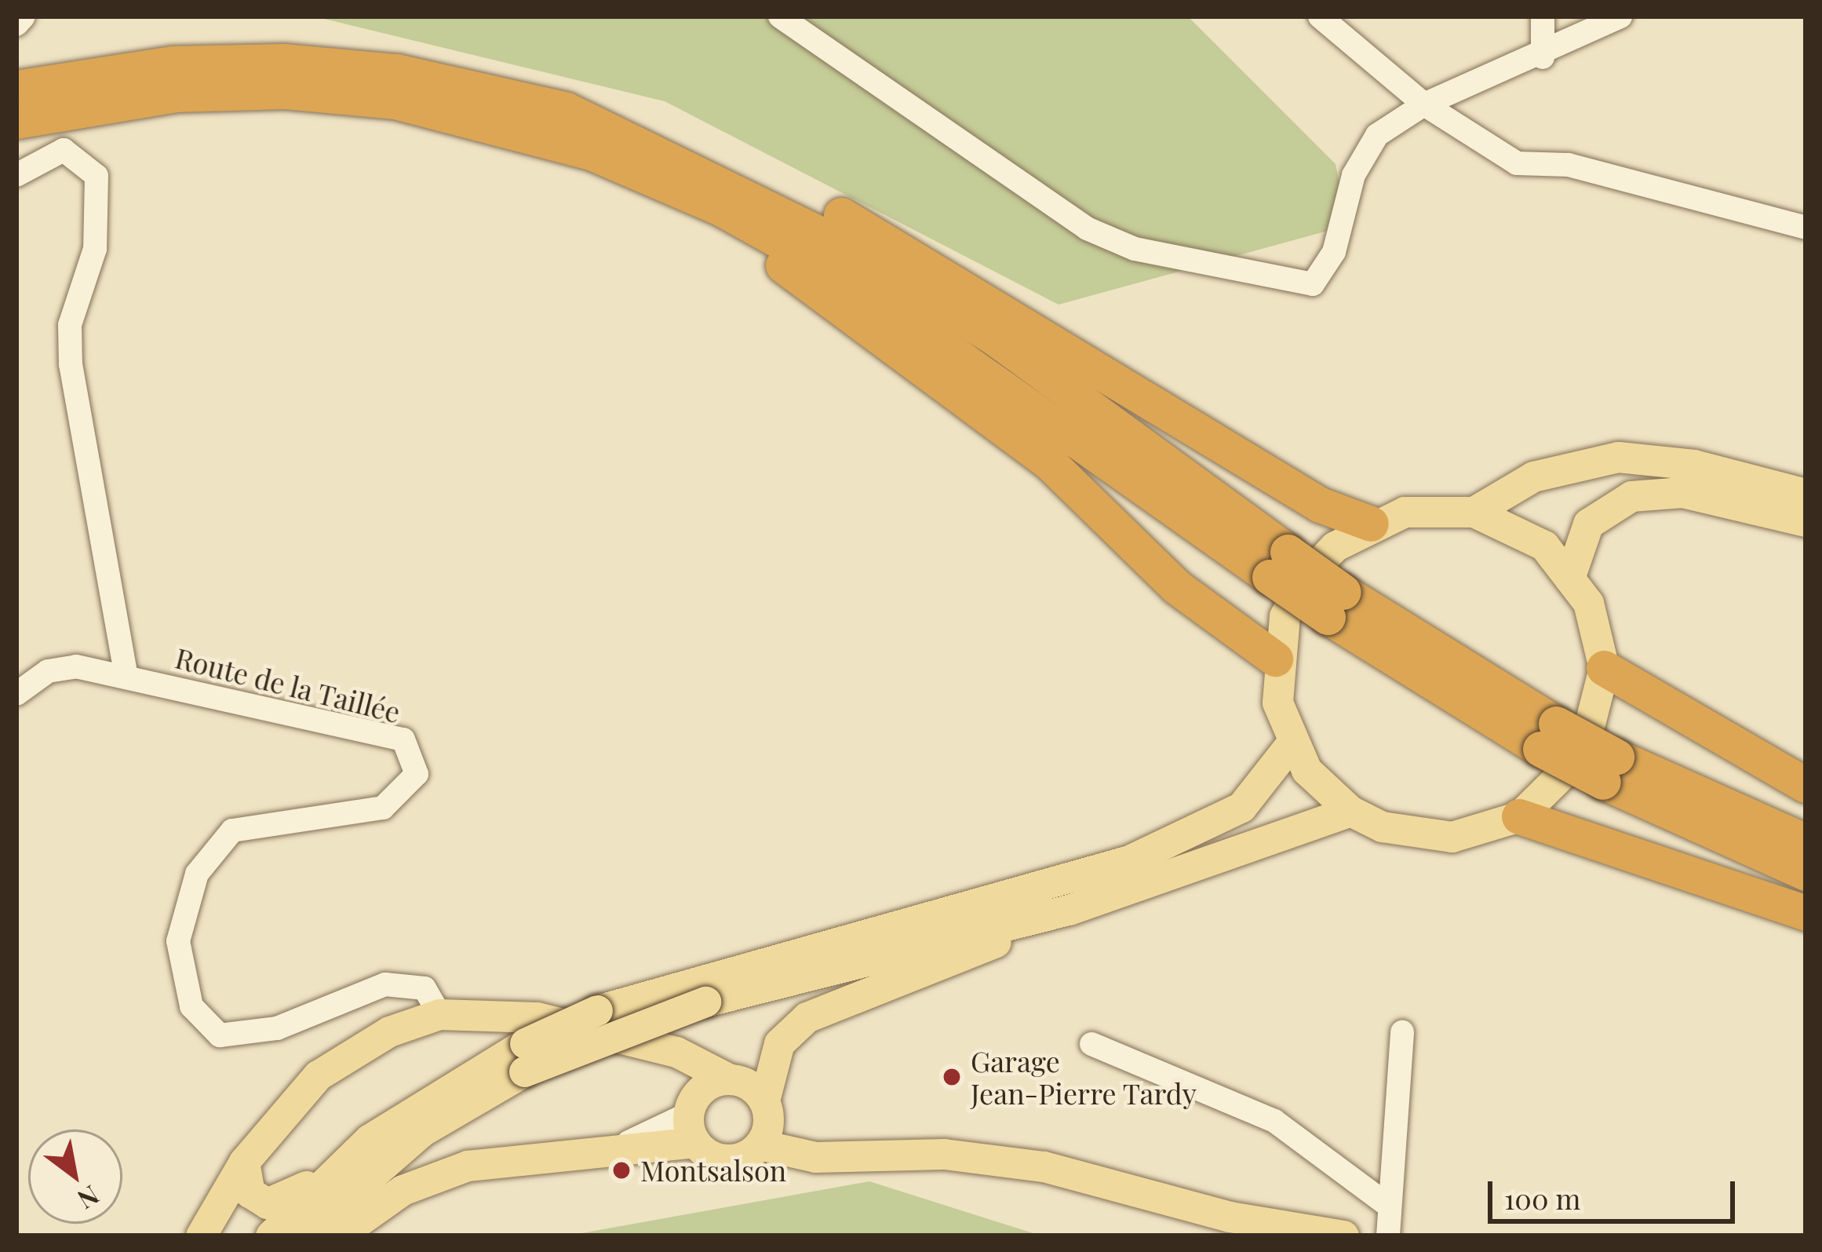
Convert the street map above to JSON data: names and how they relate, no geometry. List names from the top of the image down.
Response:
{
  "streets": {
    "street": ["Route de la Taillée"]
  },
  "places": ["Garage Jean-Pierre Tardy", "Montsalson"],
  "scale_bar": "100 m",
  "north": "bottom right"
}
